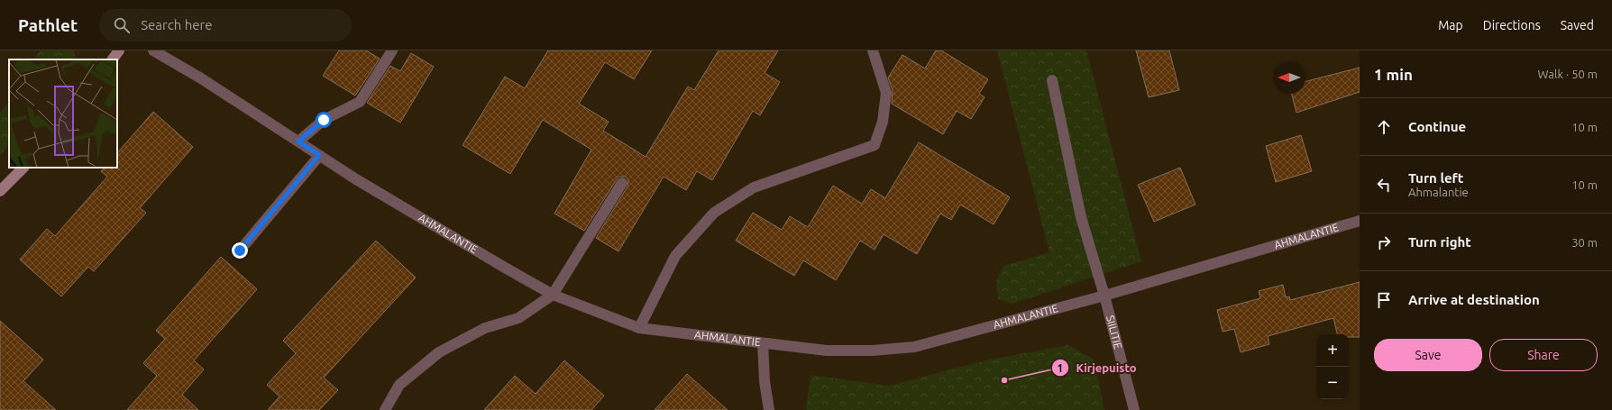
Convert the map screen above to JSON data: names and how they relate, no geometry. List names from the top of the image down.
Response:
{
  "streets": {
    "street": ["AHMALANTIE", "SIILITIE"]
  },
  "crossings": [
    ["AHMALANTIE", "SIILITIE"]
  ],
  "places": ["Kirjepuisto"],
  "north": "left",
  "page": {
    "header": "Pathlet",
    "search": "Search here",
    "nav": ["Map", "Directions", "Saved"],
    "heading": ["1 min", "Walk · 50 m"],
    "list": [
      ["Continue", "10 m"],
      ["Turn left", "Ahmalantie", "10 m"],
      ["Turn right", "30 m"],
      "Arrive at destination"
    ],
    "buttons": ["Save", "Share"],
    "map_buttons": ["+", "−"]
  }
}
